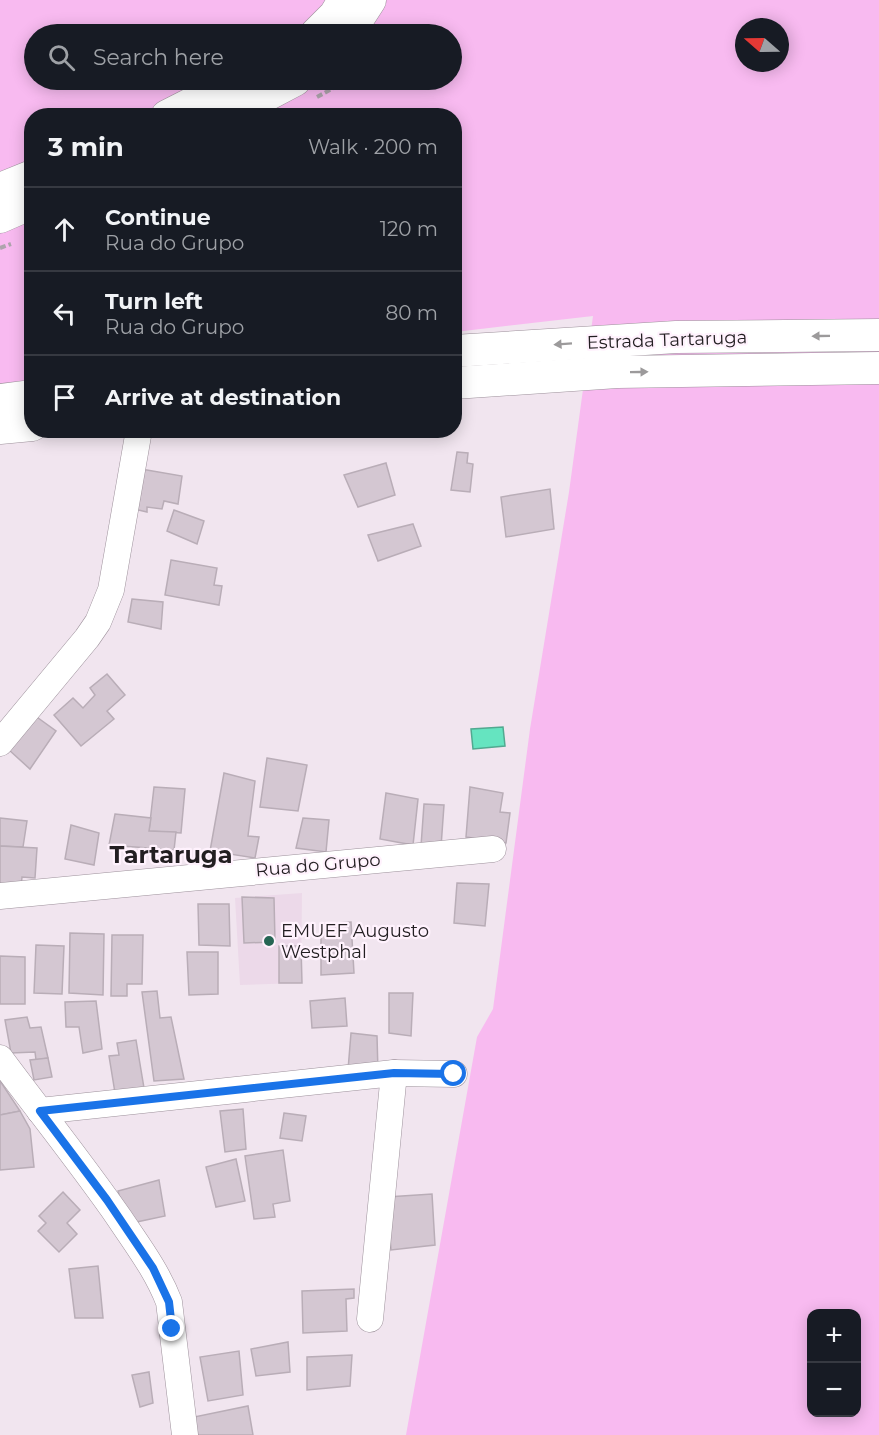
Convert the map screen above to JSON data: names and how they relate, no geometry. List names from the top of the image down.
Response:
{
  "streets": {
    "street": ["Estrada Tartaruga", "Rua do Grupo"]
  },
  "districts": ["Tartaruga"],
  "places": ["EMUEF Augusto Westphal"],
  "north": "left",
  "page": {
    "search": "Search here",
    "heading": ["3 min", "Walk · 200 m"],
    "list": [
      ["Continue", "Rua do Grupo", "120 m"],
      ["Turn left", "Rua do Grupo", "80 m"],
      "Arrive at destination"
    ],
    "map_buttons": ["+", "−"]
  }
}
